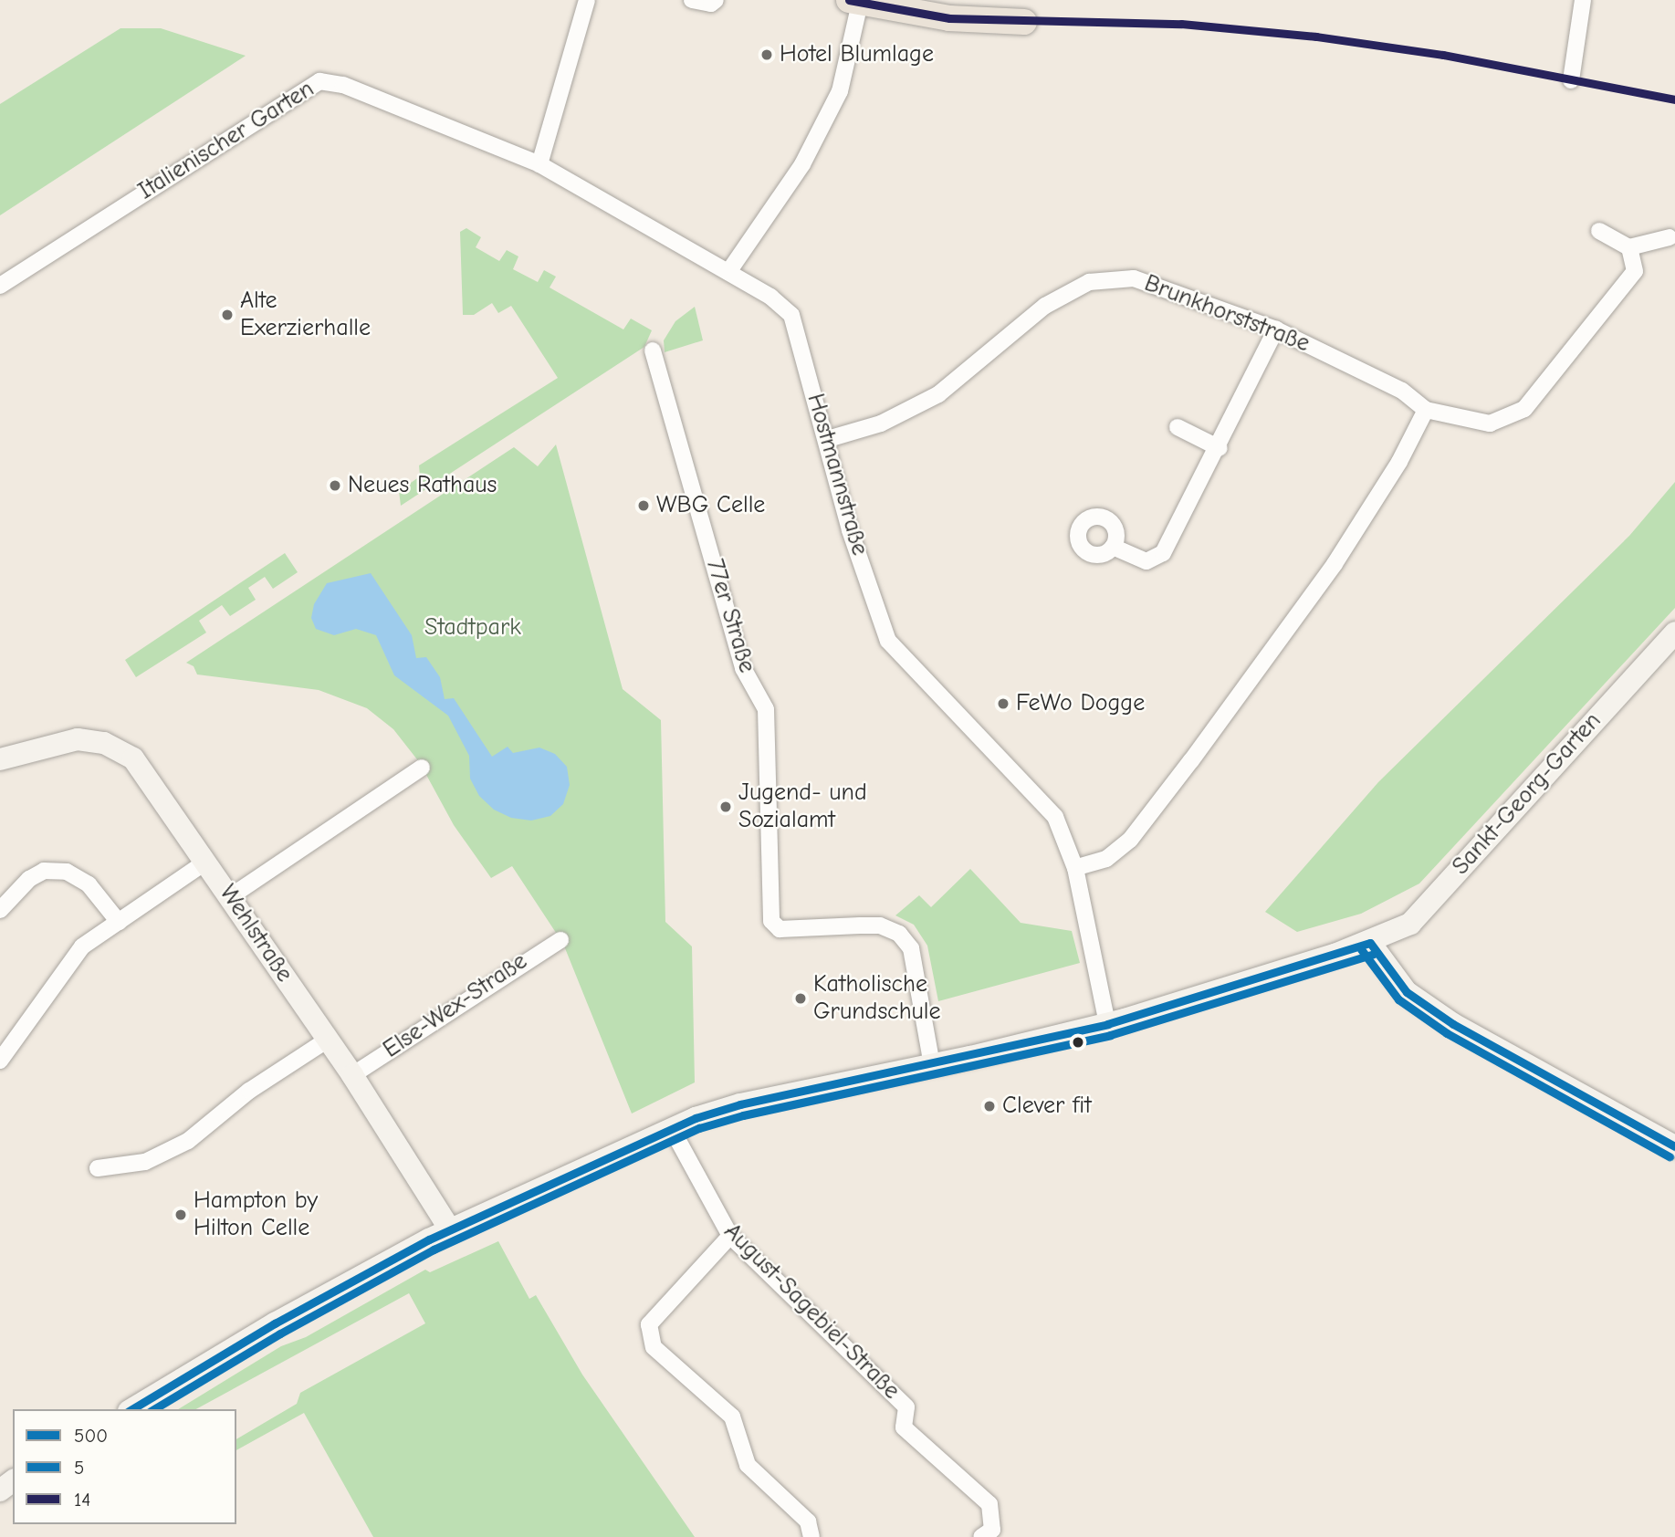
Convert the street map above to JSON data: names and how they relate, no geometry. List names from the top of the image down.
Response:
{
  "streets": {
    "street": [
      "Italienischer Garten",
      "Brunkhorststraße",
      "Hostmannstraße",
      "77er Straße",
      "Sankt-Georg-Garten",
      "Wehlstraße",
      "Else-Wex-Straße",
      "August-Sagebiel-Straße"
    ]
  },
  "crossings": [
    ["Italienischer Garten", "Hostmannstraße"],
    ["Brunkhorststraße", "Hostmannstraße"],
    ["Wehlstraße", "Else-Wex-Straße"]
  ],
  "parks": ["Stadtpark"],
  "places": [
    "Hotel Blumlage",
    "Alte Exerzierhalle",
    "Neues Rathaus",
    "WBG Celle",
    "FeWo Dogge",
    "Jugend- und Sozialamt",
    "Katholische Grundschule",
    "Clever fit",
    "Hampton by Hilton Celle"
  ],
  "lines": ["transit line 14", "transit line 500", "transit line 5"],
  "legend": ["500", "5", "14"]
}
